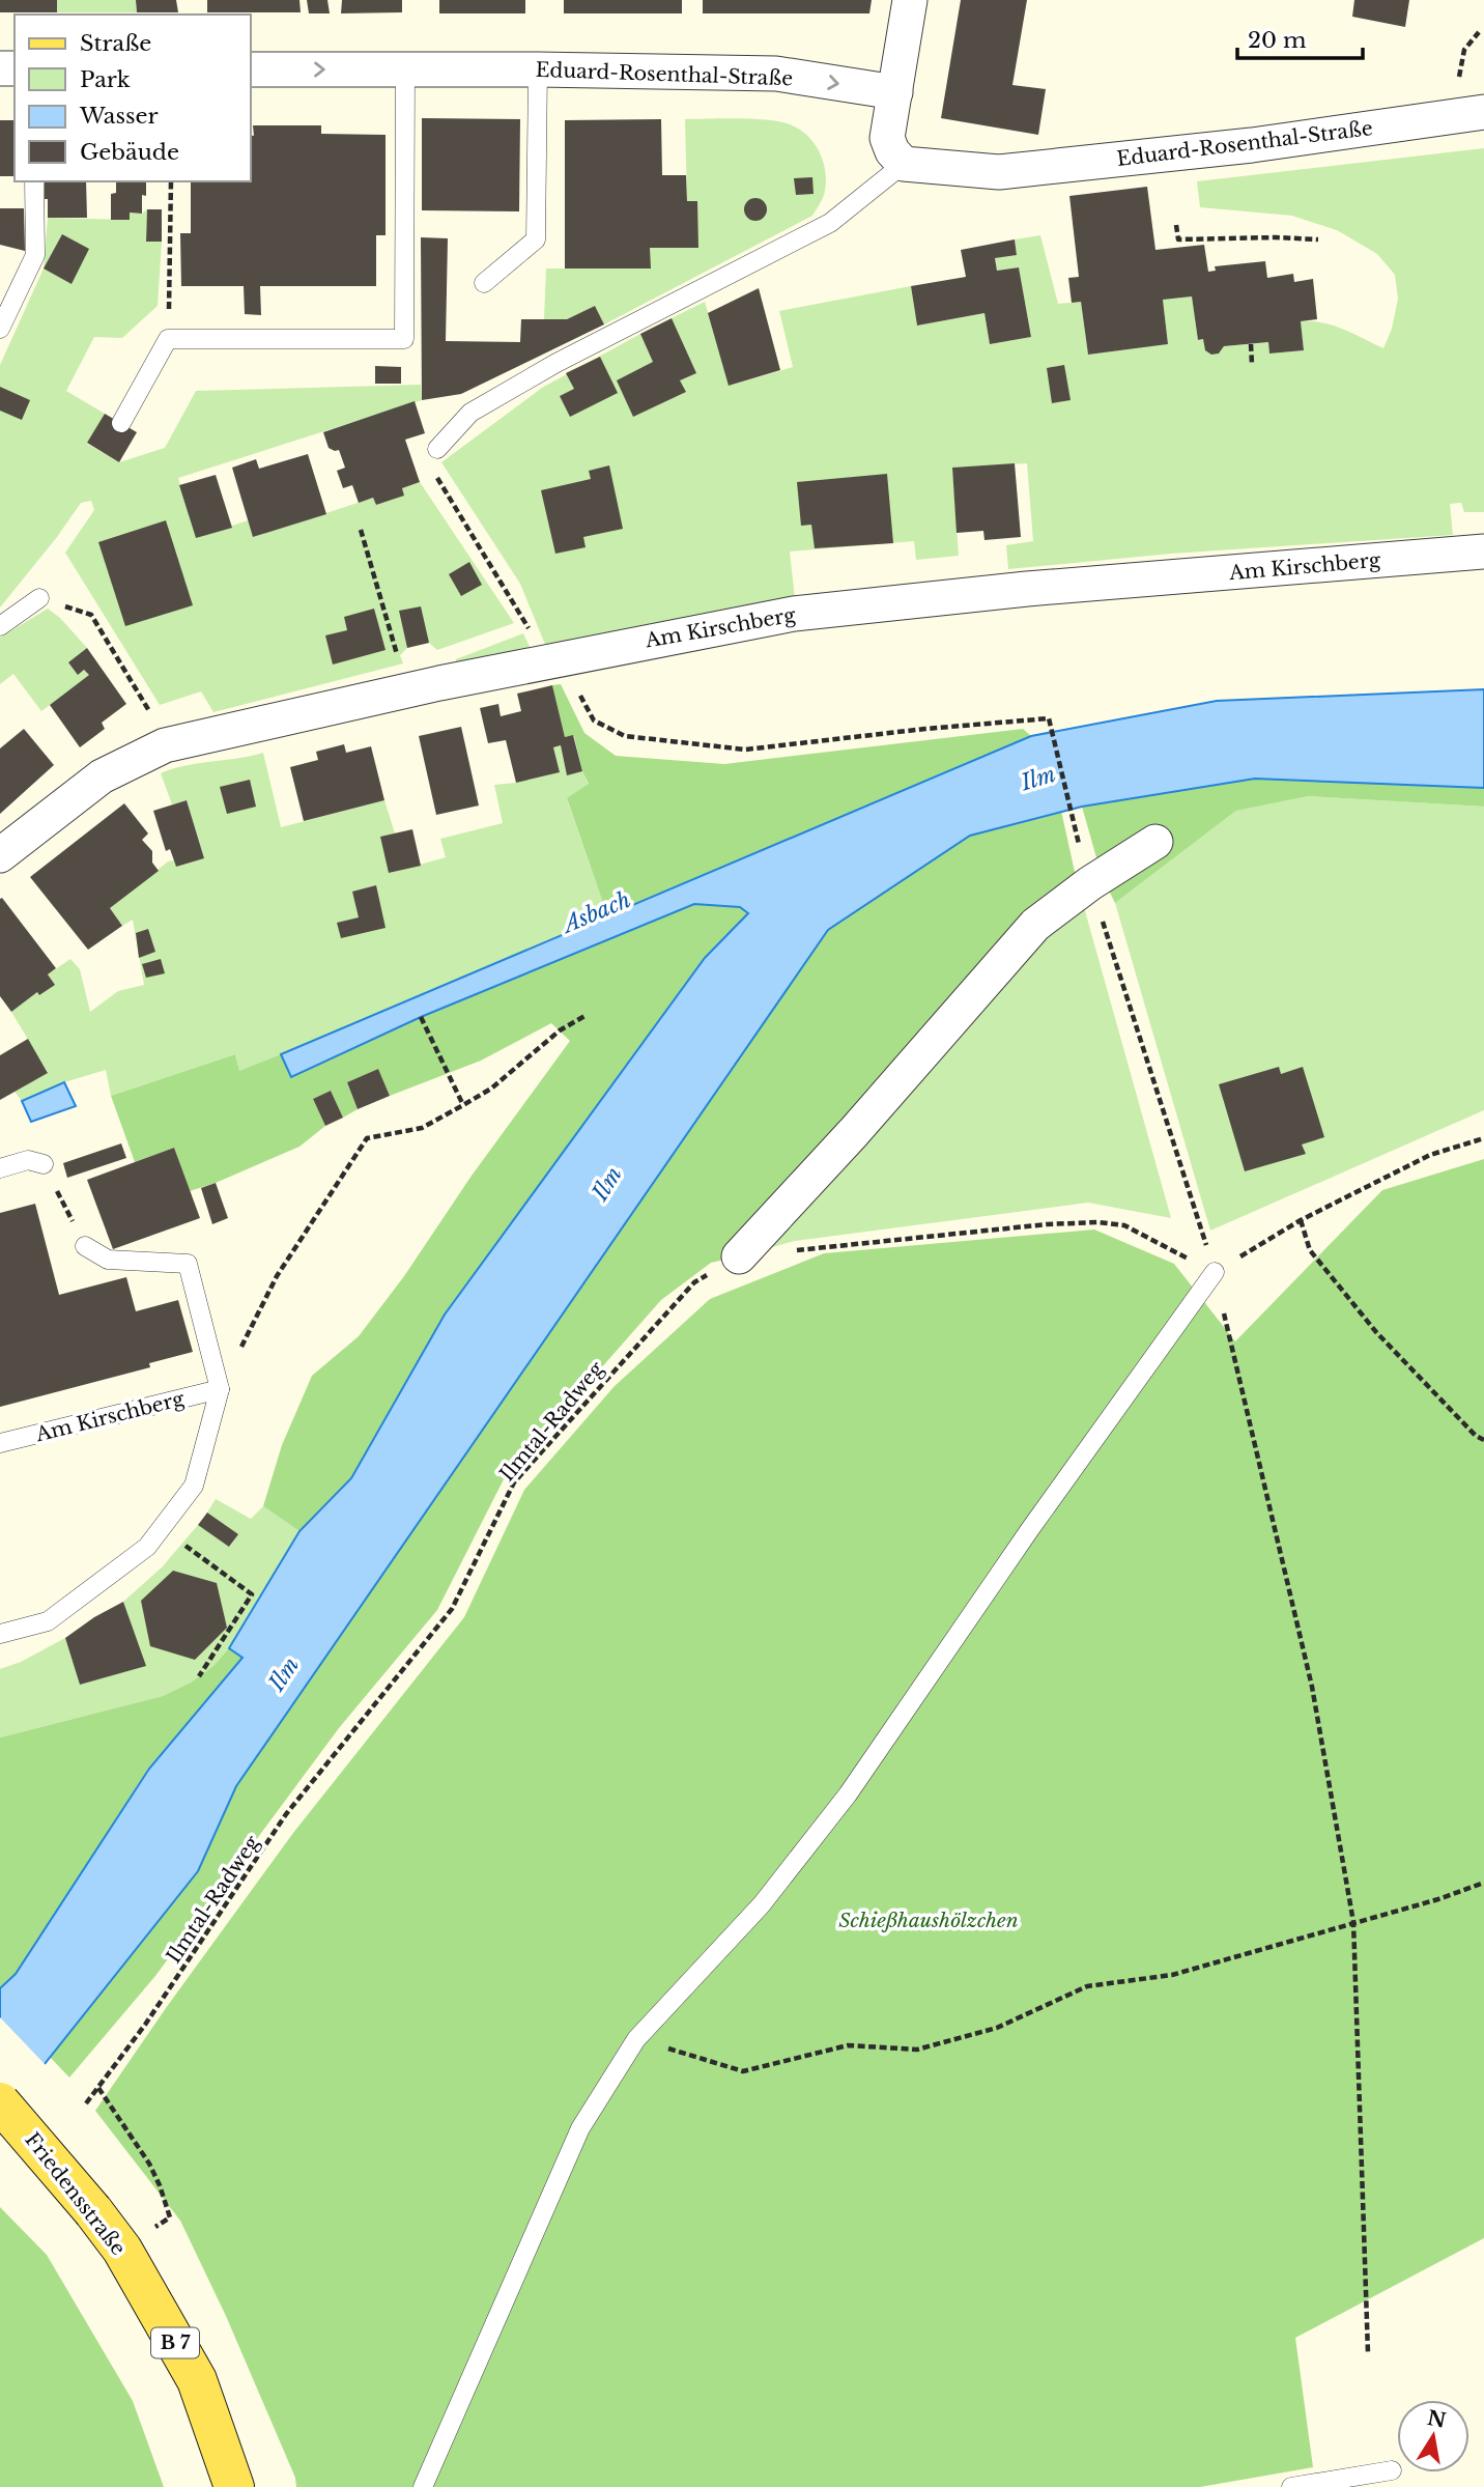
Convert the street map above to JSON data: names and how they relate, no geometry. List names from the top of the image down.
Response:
{
  "streets": {
    "main road": ["Friedensstraße", "B 7"],
    "street": ["Eduard-Rosenthal-Straße", "Am Kirschberg"],
    "path": ["Ilmtal-Radweg"]
  },
  "one_way": ["Eduard-Rosenthal-Straße"],
  "water": ["Ilm", "Asbach"],
  "parks": ["Schießhaushölzchen"],
  "legend": [
    "Straße",
    "Park",
    "Wasser",
    "Gebäude"
  ],
  "scale_bar": "20 m",
  "north": "top"
}
